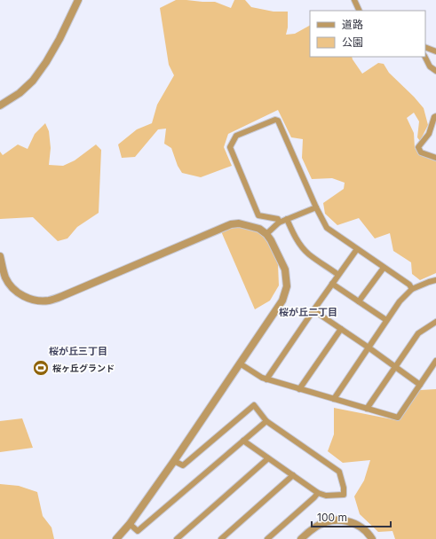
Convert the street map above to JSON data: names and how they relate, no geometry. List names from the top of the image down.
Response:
{
  "districts": ["桜が丘二丁目", "桜が丘三丁目"],
  "places": {
    "sports": ["桜ヶ丘グランド"]
  },
  "legend": ["道路", "公園"],
  "scale_bar": "100 m"
}
